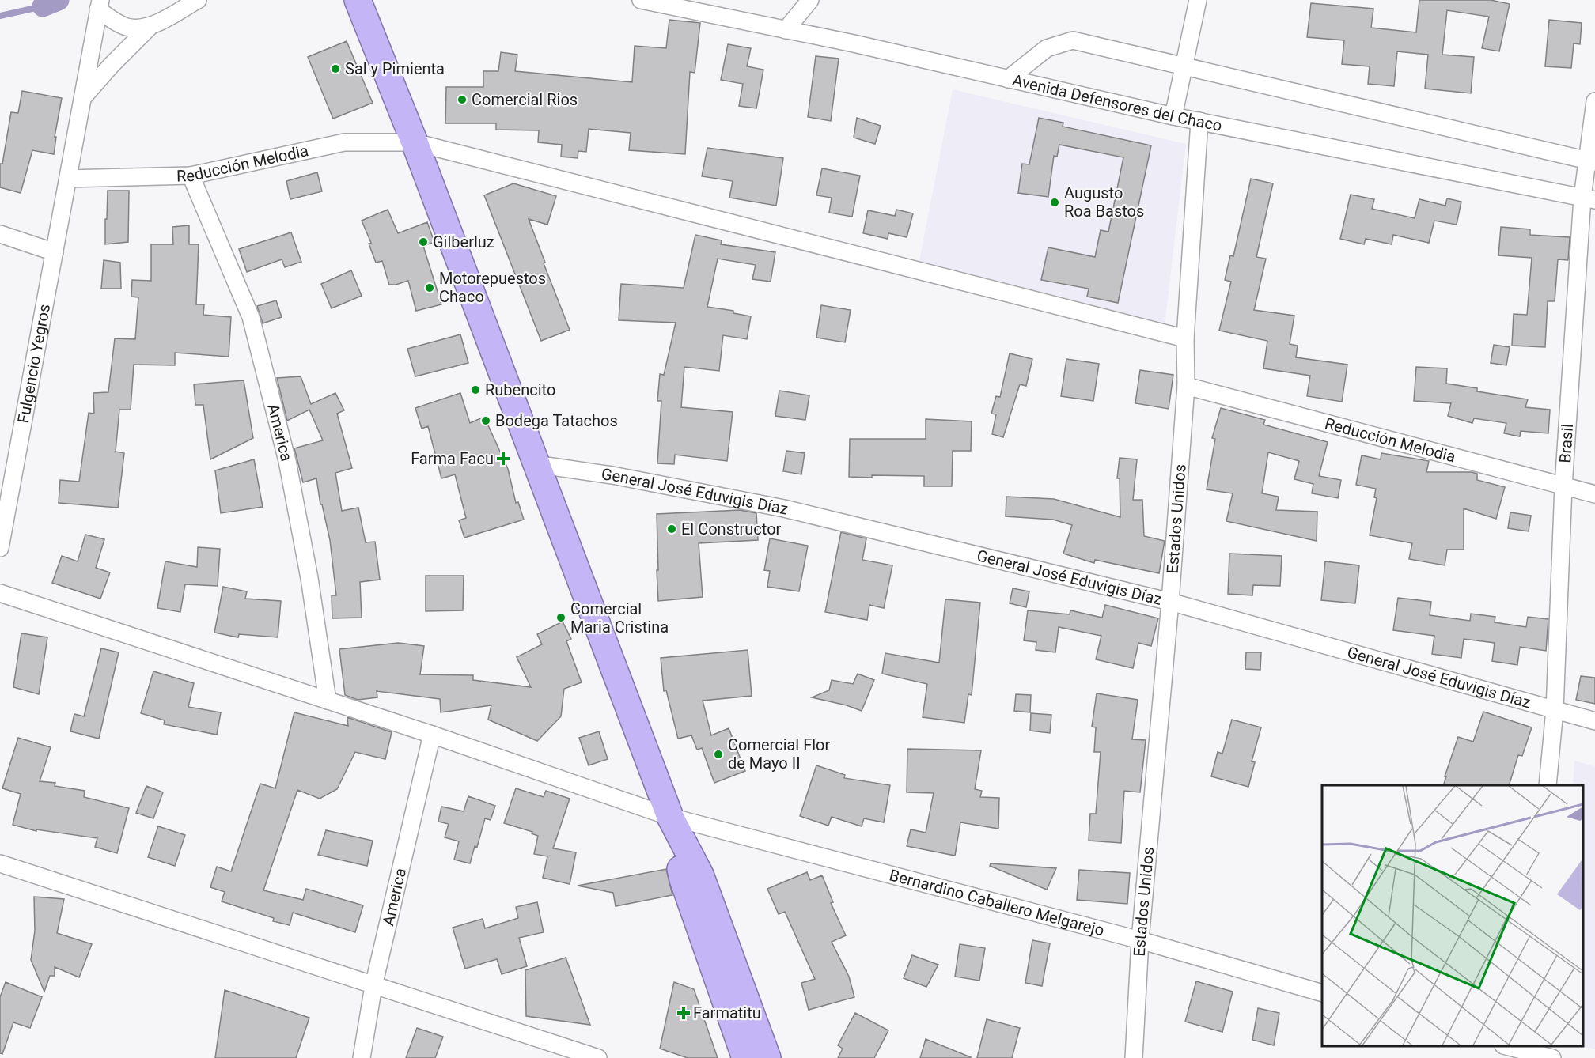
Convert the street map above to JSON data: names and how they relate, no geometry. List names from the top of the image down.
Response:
{
  "streets": {
    "street": [
      "Avenida Defensores del Chaco",
      "Reducción Melodia",
      "Fulgencio Yegros",
      "America",
      "Brasil",
      "General José Eduvigis Díaz",
      "Estados Unidos",
      "Bernardino Caballero Melgarejo"
    ]
  },
  "crossings": [
    ["Avenida Defensores del Chaco", "Brasil"],
    ["Avenida Defensores del Chaco", "Estados Unidos"],
    ["Reducción Melodia", "Fulgencio Yegros"],
    ["Reducción Melodia", "America"],
    ["Reducción Melodia", "Brasil"],
    ["Reducción Melodia", "Estados Unidos"],
    ["America", "Bernardino Caballero Melgarejo"],
    ["Brasil", "General José Eduvigis Díaz"],
    ["General José Eduvigis Díaz", "Estados Unidos"],
    ["Estados Unidos", "Bernardino Caballero Melgarejo"]
  ],
  "places": {
    "other": [
      "Sal y Pimienta",
      "Comercial Rios",
      "Augusto Roa Bastos",
      "Gilberluz",
      "Motorepuestos Chaco",
      "Rubencito",
      "Bodega Tatachos",
      "El Constructor",
      "Comercial Maria Cristina",
      "Comercial Flor de Mayo II"
    ],
    "health": ["Farma Facu", "Farmatitu"]
  }
}
